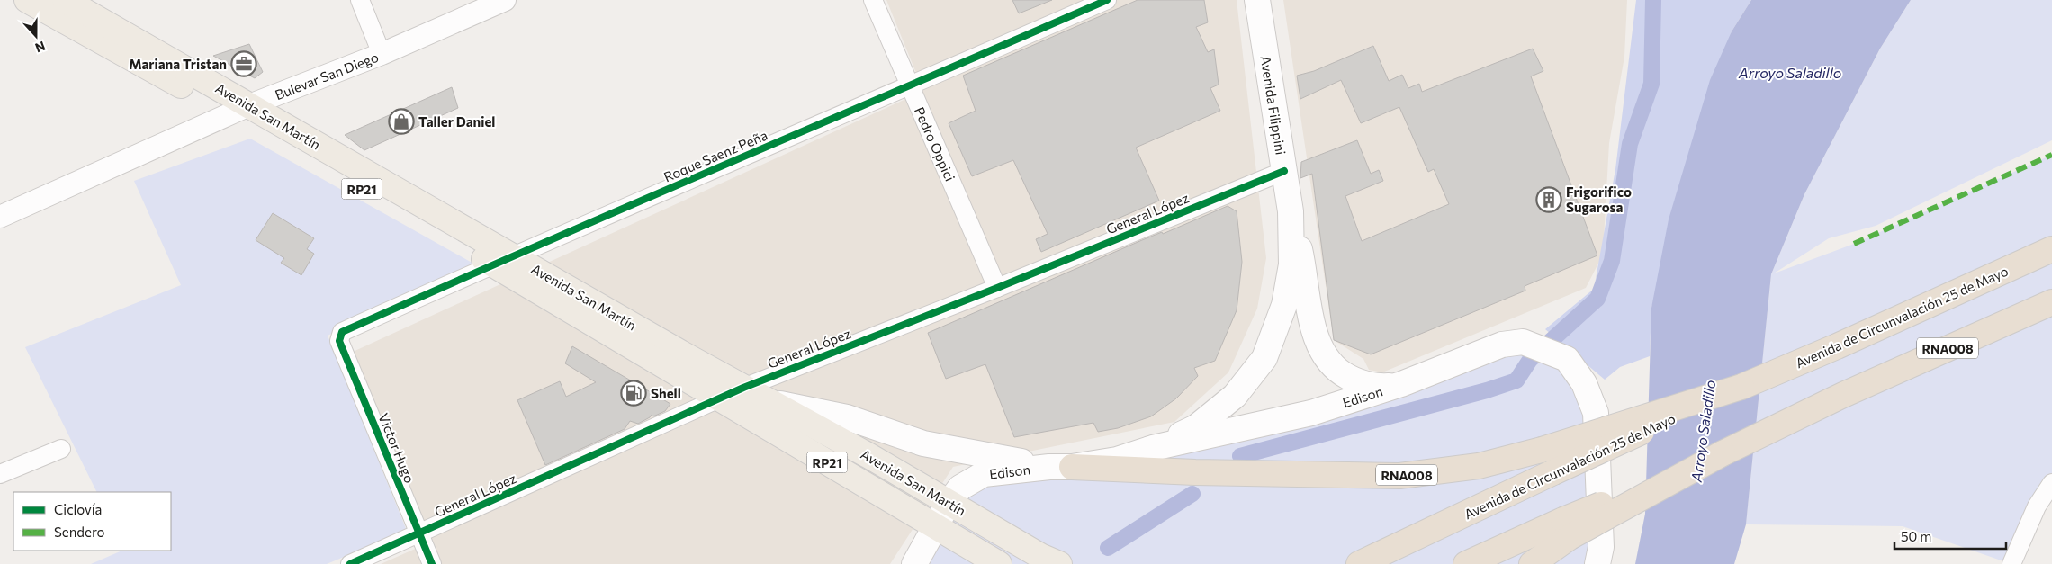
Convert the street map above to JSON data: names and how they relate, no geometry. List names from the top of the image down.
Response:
{
  "streets": {
    "highway": ["Avenida de Circunvalación 25 de Mayo", "RNA008"],
    "main road": [
      "Avenida Filippini",
      "Avenida San Martín",
      "RP21",
      "Edison"
    ],
    "street": [
      "Bulevar San Diego",
      "Pedro Oppici",
      "Roque Saenz Peña",
      "General López",
      "Victor Hugo"
    ]
  },
  "crossings": [
    ["Bulevar San Diego", "Avenida San Martín"],
    ["Avenida Filippini", "General López"],
    ["Avenida Filippini", "Edison"],
    ["Avenida San Martín", "Roque Saenz Peña"],
    ["Avenida San Martín", "General López"],
    ["Avenida San Martín", "Edison"],
    ["Pedro Oppici", "Roque Saenz Peña"],
    ["Pedro Oppici", "General López"],
    ["Roque Saenz Peña", "Victor Hugo"],
    ["General López", "Victor Hugo"],
    ["Avenida de Circunvalación 25 de Mayo", "RNA008"],
    ["RNA008", "Edison"]
  ],
  "water": ["Arroyo Saladillo"],
  "places": {
    "office": ["Mariana Tristan"],
    "shop": ["Taller Daniel"],
    "building": ["Frigorifico Sugarosa"],
    "fuel station": ["Shell"]
  },
  "legend": ["Ciclovía", "Sendero"],
  "scale_bar": "50 m",
  "north": "bottom"
}
